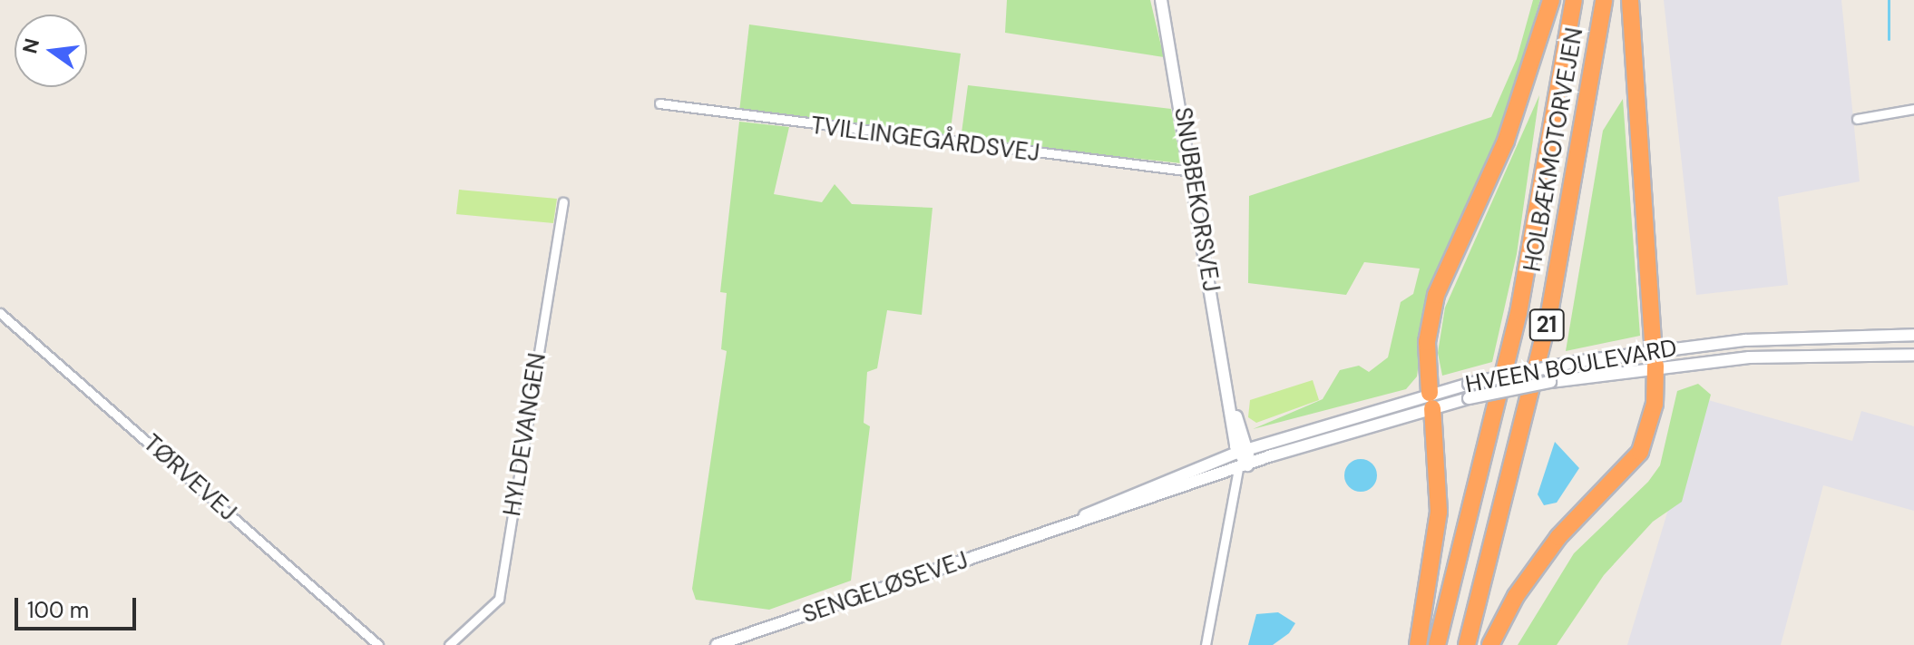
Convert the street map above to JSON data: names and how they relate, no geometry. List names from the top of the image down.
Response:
{
  "streets": {
    "highway": ["HOLBÆKMOTORVEJEN", "21"],
    "street": [
      "TVILLINGEGÅRDSVEJ",
      "SNUBBEKORSVEJ",
      "HVEEN BOULEVARD",
      "HYLDEVANGEN",
      "TØRVEVEJ",
      "SENGELØSEVEJ"
    ]
  },
  "crossings": [
    ["TVILLINGEGÅRDSVEJ", "SNUBBEKORSVEJ"],
    ["SNUBBEKORSVEJ", "HVEEN BOULEVARD"],
    ["SNUBBEKORSVEJ", "SENGELØSEVEJ"],
    ["HVEEN BOULEVARD", "SENGELØSEVEJ"]
  ],
  "scale_bar": "100 m",
  "north": "left"
}
